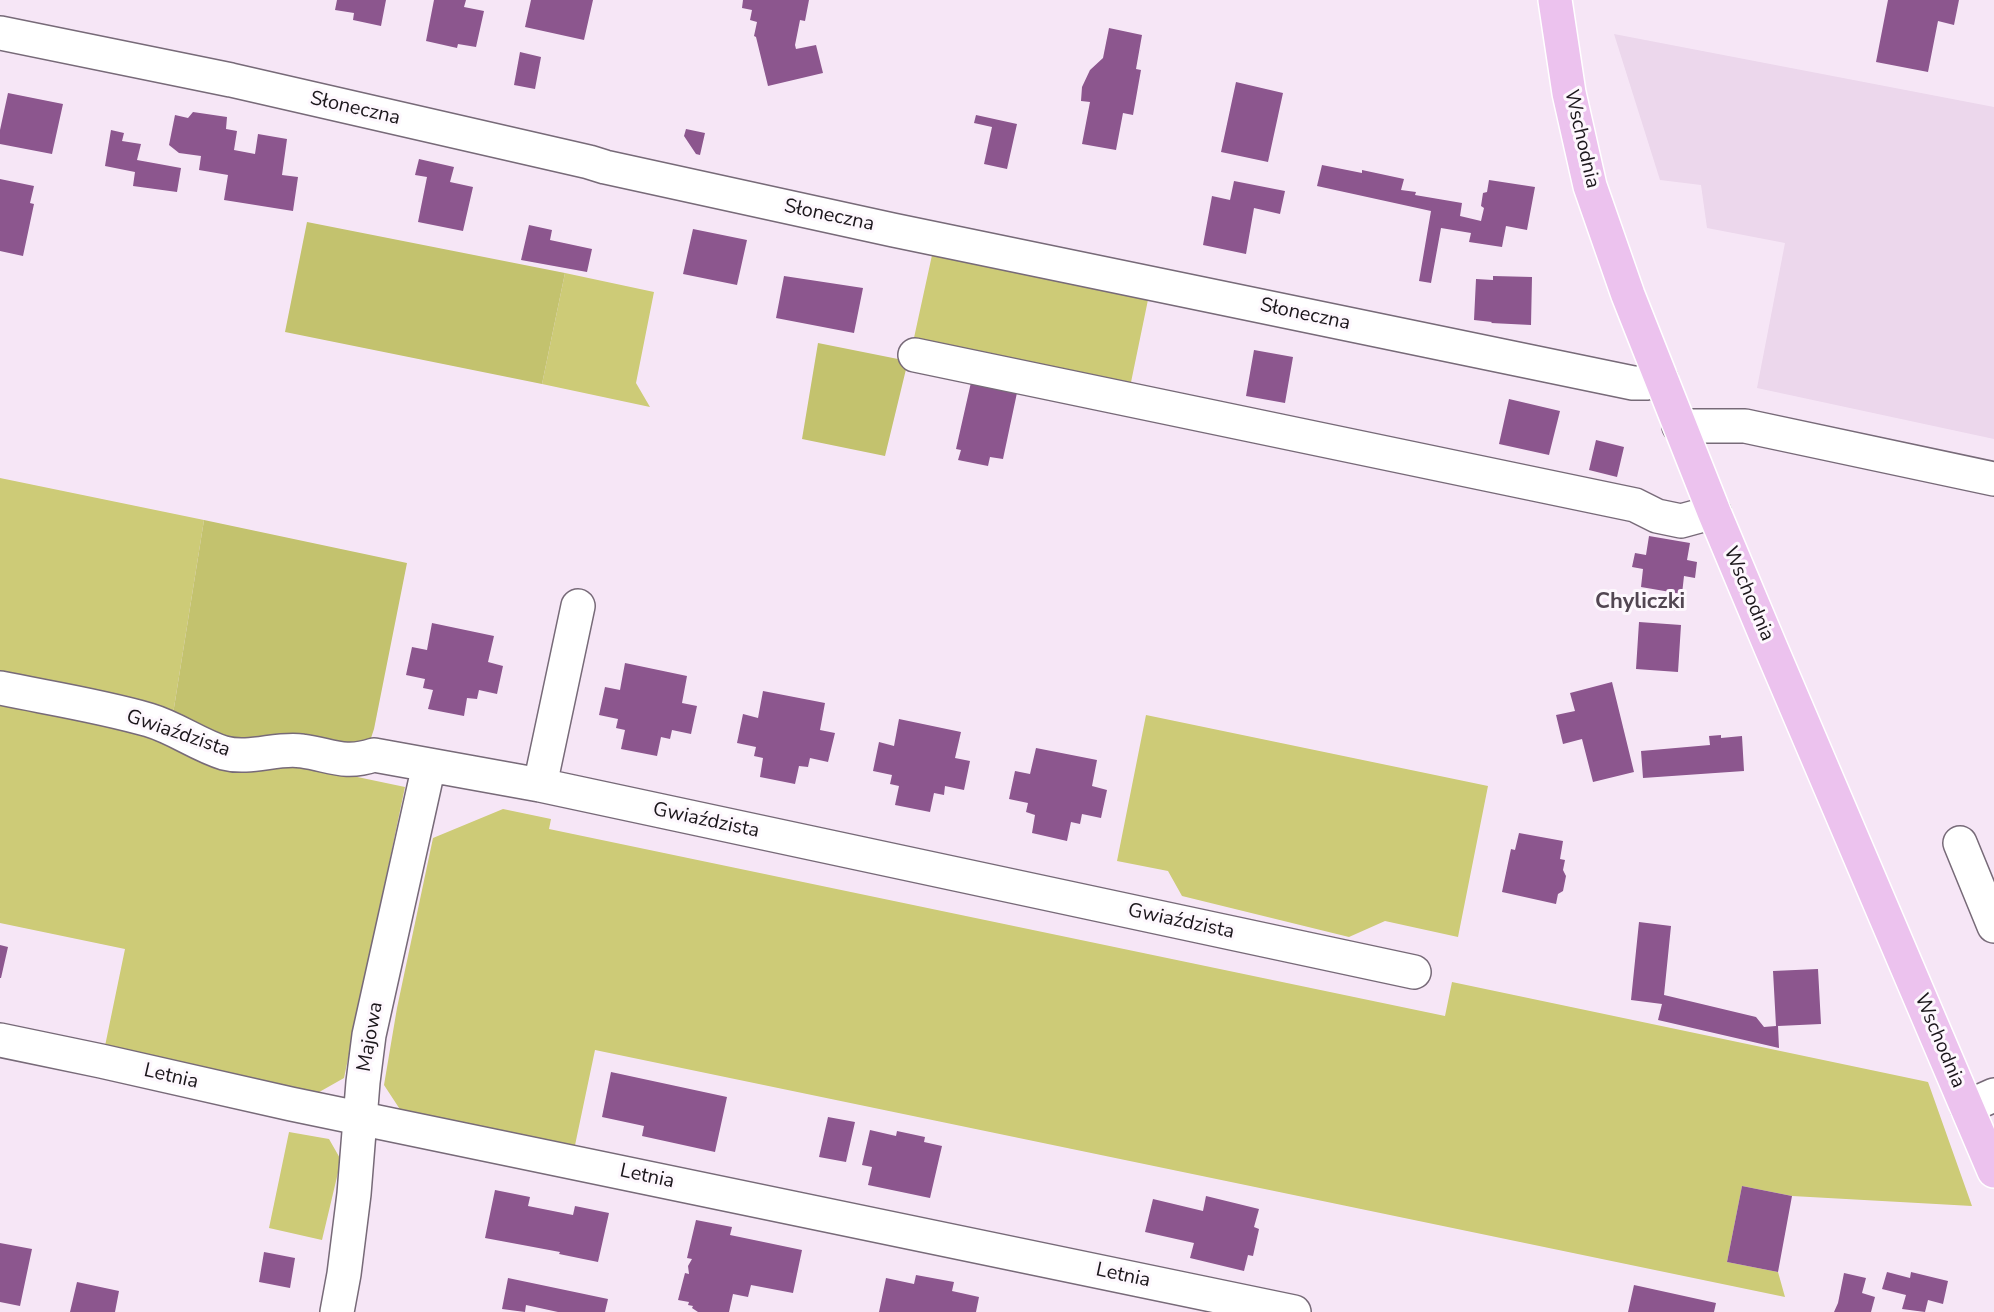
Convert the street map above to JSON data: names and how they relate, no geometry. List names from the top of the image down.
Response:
{
  "streets": {
    "main road": ["Wschodnia"],
    "street": [
      "Słoneczna",
      "Gwiaździsta",
      "Majowa",
      "Letnia"
    ]
  },
  "crossings": [
    ["Słoneczna", "Wschodnia"],
    ["Gwiaździsta", "Majowa"],
    ["Majowa", "Letnia"]
  ],
  "districts": ["Chyliczki"]
}
